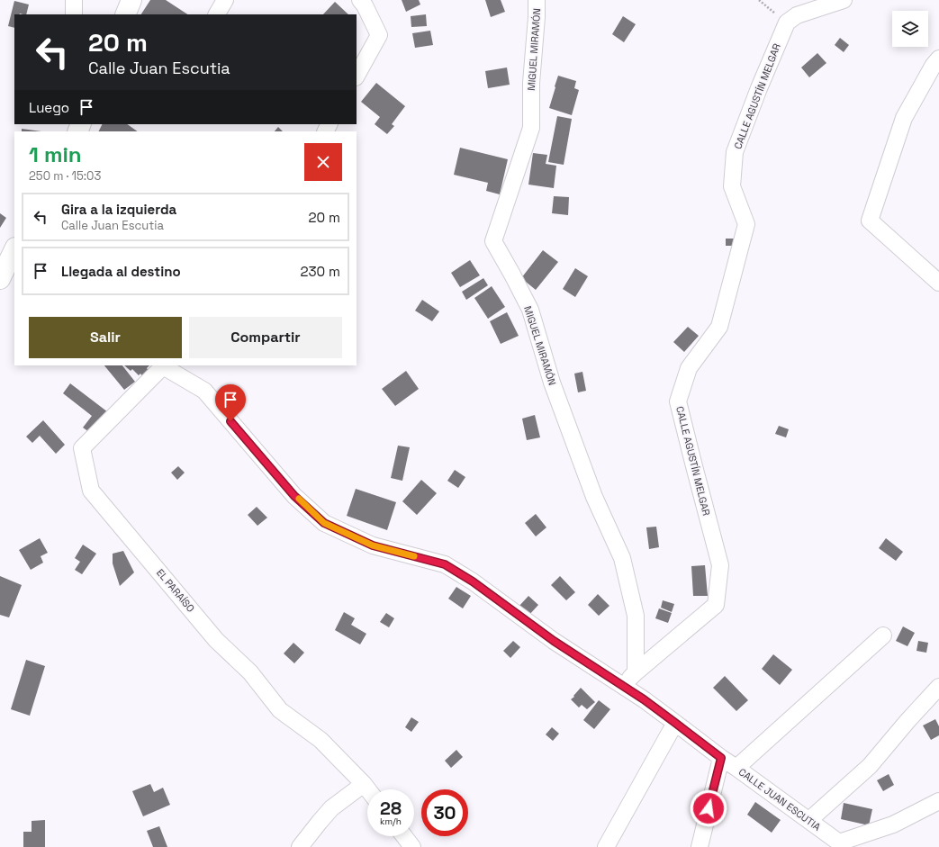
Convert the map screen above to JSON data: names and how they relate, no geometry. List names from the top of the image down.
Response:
{
  "streets": {
    "street": [
      "MIGUEL MIRAMÓN",
      "CALLE AGUSTÍN MELGAR",
      "EL PARAÍSO",
      "CALLE JUAN ESCUTIA"
    ]
  },
  "crossings": [
    ["MIGUEL MIRAMÓN", "CALLE AGUSTÍN MELGAR"],
    ["EL PARAÍSO", "CALLE JUAN ESCUTIA"]
  ],
  "page": {
    "turn": ["20 m", "Calle Juan Escutia"],
    "then": "Luego",
    "heading": ["1 min", "250 m · 15:03"],
    "list": [
      {
        "name": "Gira a la izquierda",
        "note": "Calle Juan Escutia",
        "value": "20 m"
      },
      {
        "name": "Llegada al destino",
        "value": "230 m"
      }
    ],
    "buttons": ["Salir", "Compartir"],
    "speed": "28 km/h",
    "limit": "30"
  }
}
